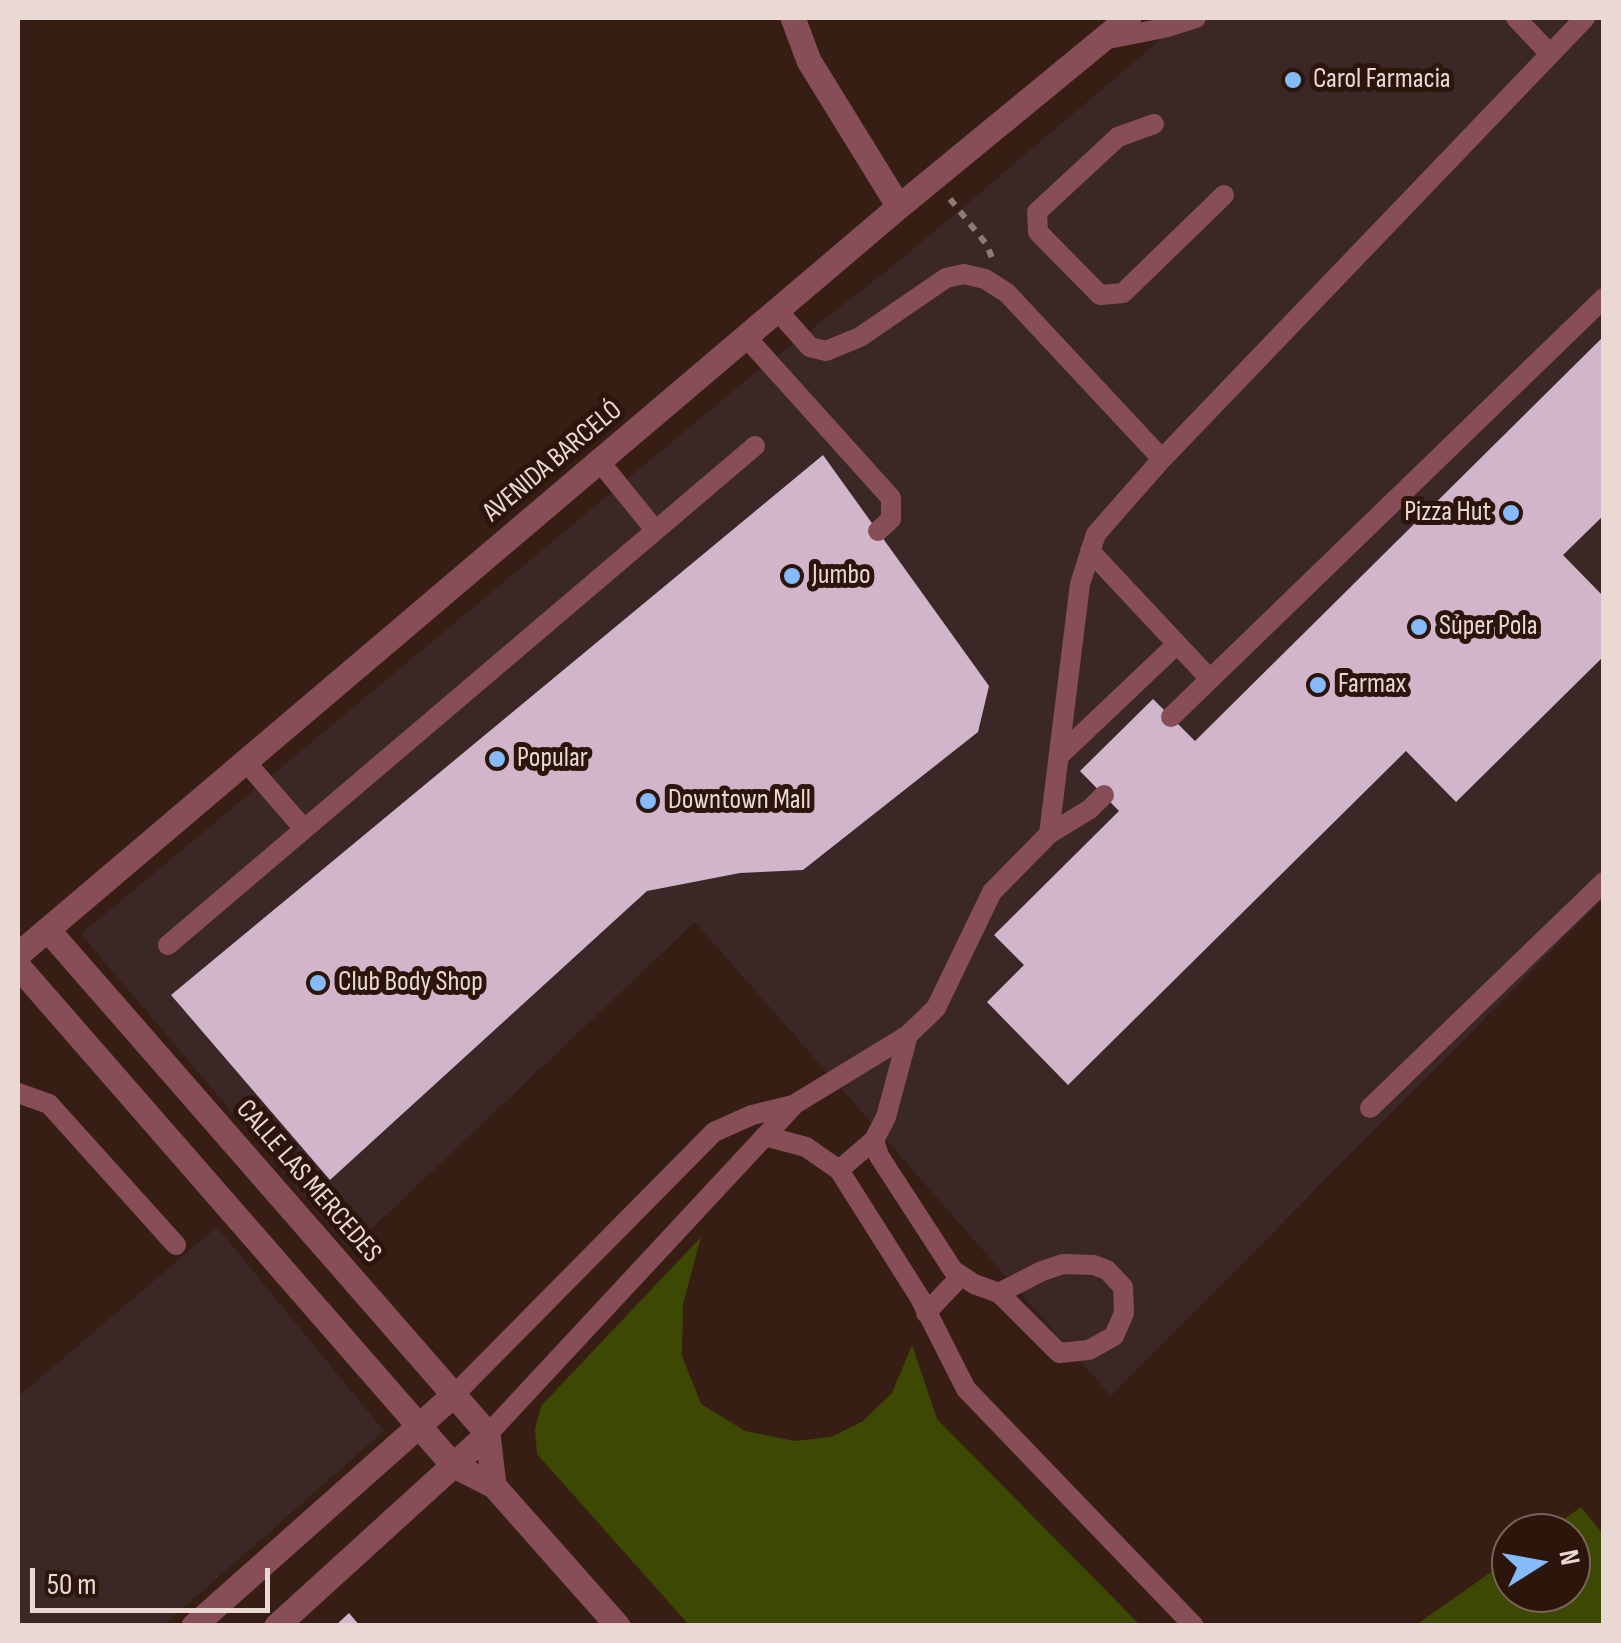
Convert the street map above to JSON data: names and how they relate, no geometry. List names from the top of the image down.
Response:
{
  "streets": {
    "street": ["AVENIDA BARCELÓ", "CALLE LAS MERCEDES"]
  },
  "crossings": [
    ["AVENIDA BARCELÓ", "CALLE LAS MERCEDES"]
  ],
  "places": [
    "Carol Farmacia",
    "Pizza Hut",
    "Jumbo",
    "Súper Pola",
    "Farmax",
    "Popular",
    "Downtown Mall",
    "Club Body Shop"
  ],
  "scale_bar": "50 m",
  "north": "right"
}
